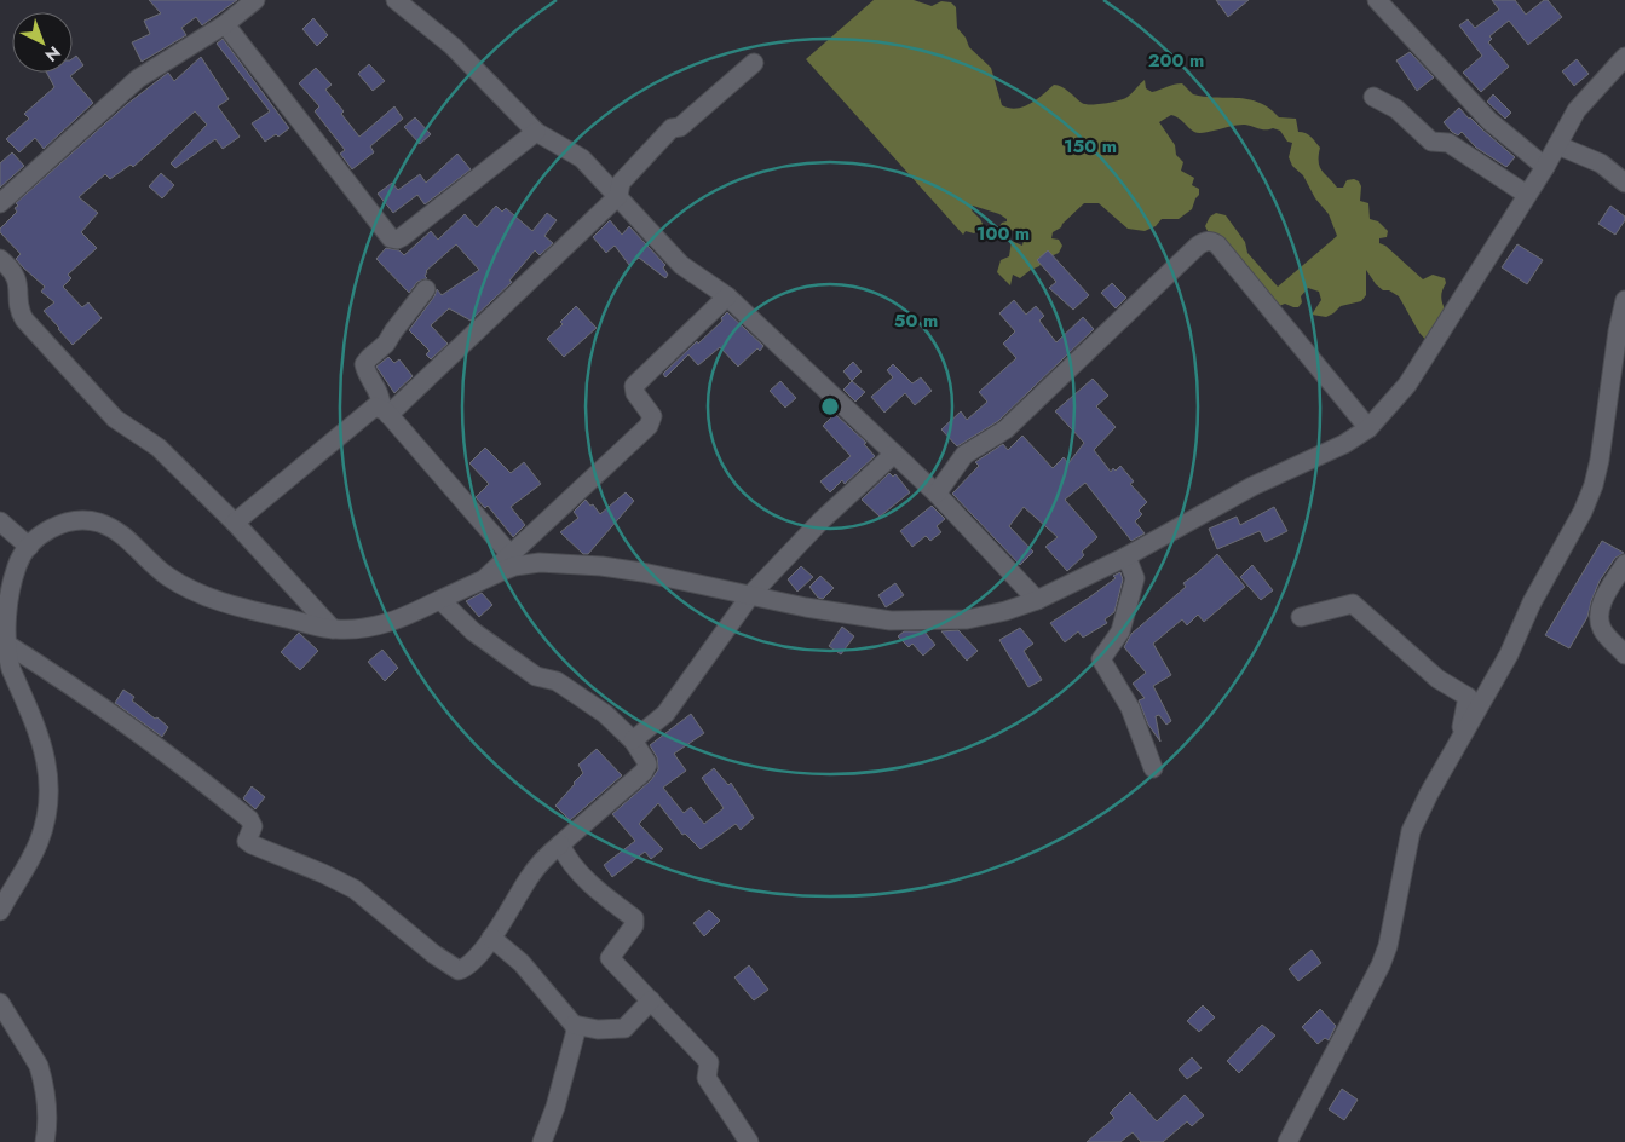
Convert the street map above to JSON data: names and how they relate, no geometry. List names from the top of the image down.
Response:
{
  "north": "bottom right",
  "rings": [
    "200 m",
    "150 m",
    "100 m",
    "50 m"
  ]
}
